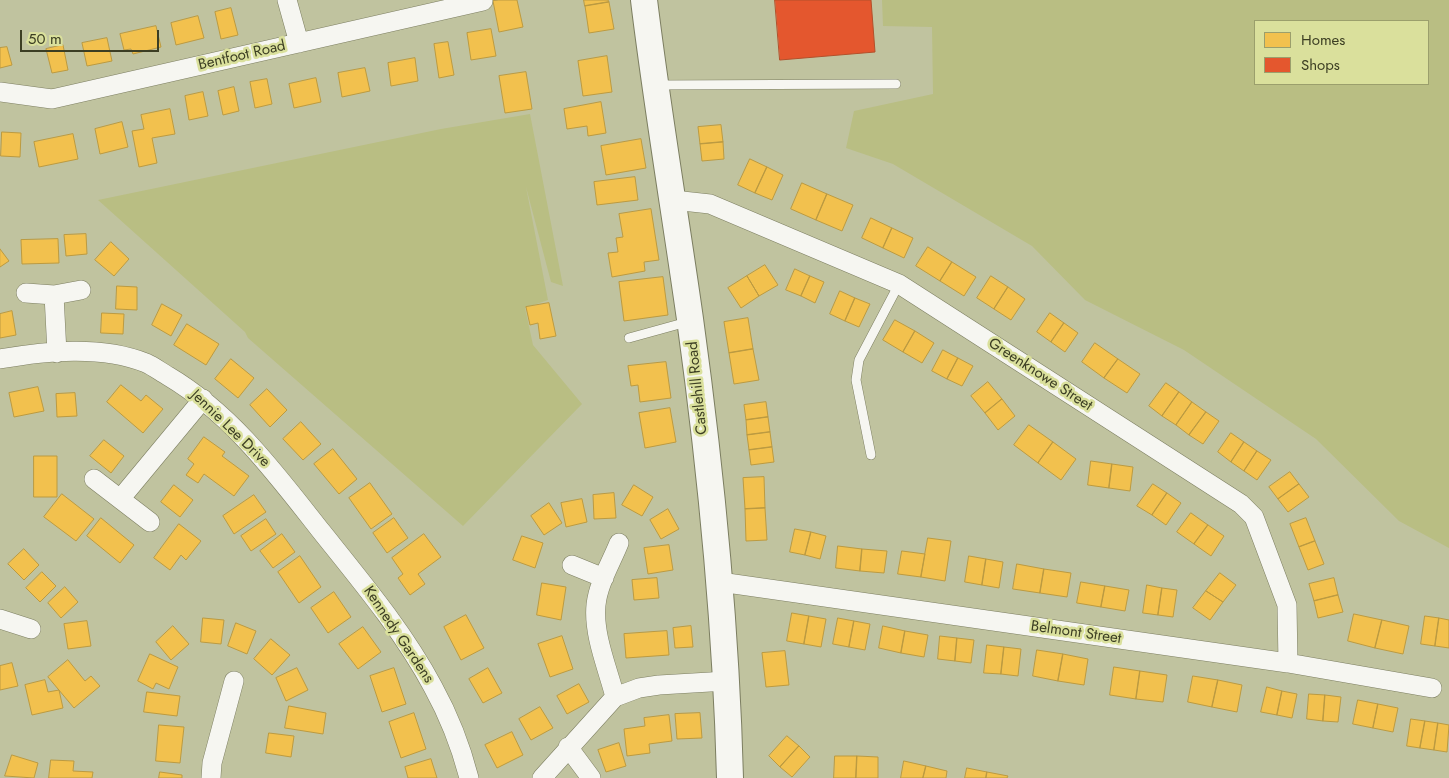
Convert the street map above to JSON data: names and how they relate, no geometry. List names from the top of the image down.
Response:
{
  "streets": {
    "main road": ["Castlehill Road"],
    "street": [
      "Bentfoot Road",
      "Greenknowe Street",
      "Jennie Lee Drive",
      "Belmont Street",
      "Kennedy Gardens"
    ]
  },
  "crossings": [
    ["Greenknowe Street", "Castlehill Road"],
    ["Greenknowe Street", "Belmont Street"],
    ["Castlehill Road", "Belmont Street"],
    ["Jennie Lee Drive", "Kennedy Gardens"]
  ],
  "legend": ["Homes", "Shops"],
  "scale_bar": "50 m"
}
